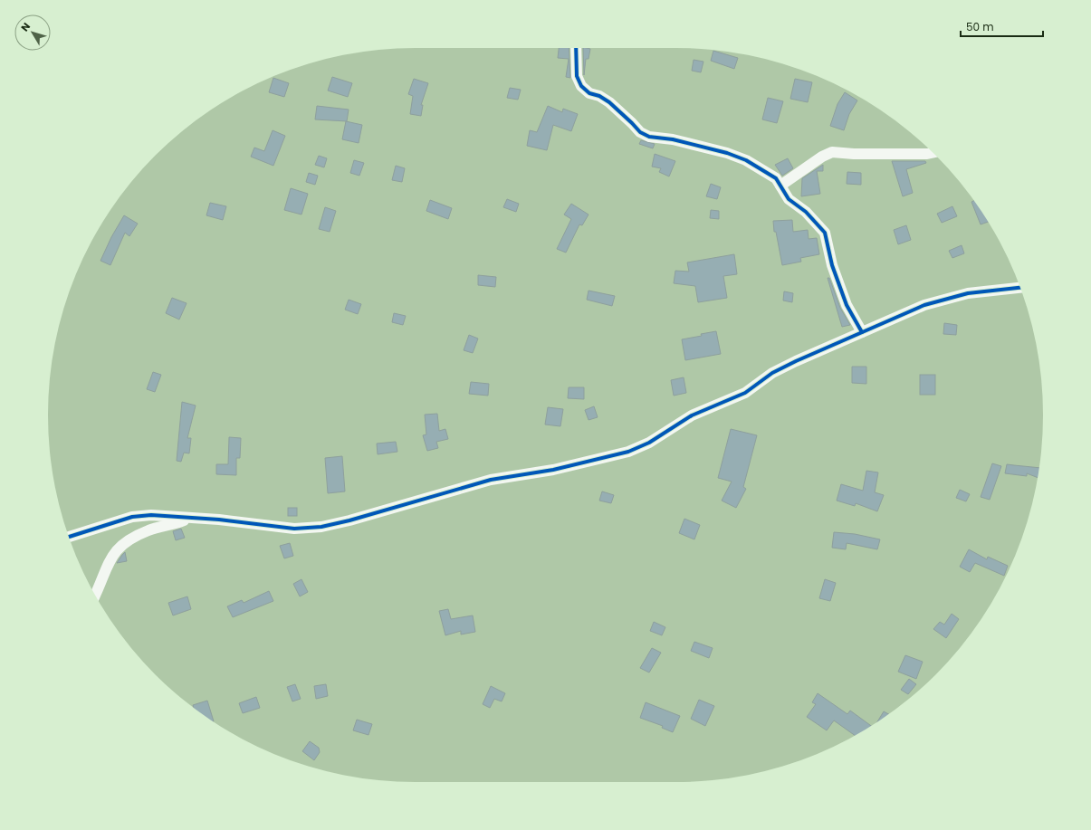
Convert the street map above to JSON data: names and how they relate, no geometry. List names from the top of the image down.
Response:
{
  "scale_bar": "50 m",
  "north": "top left"
}
